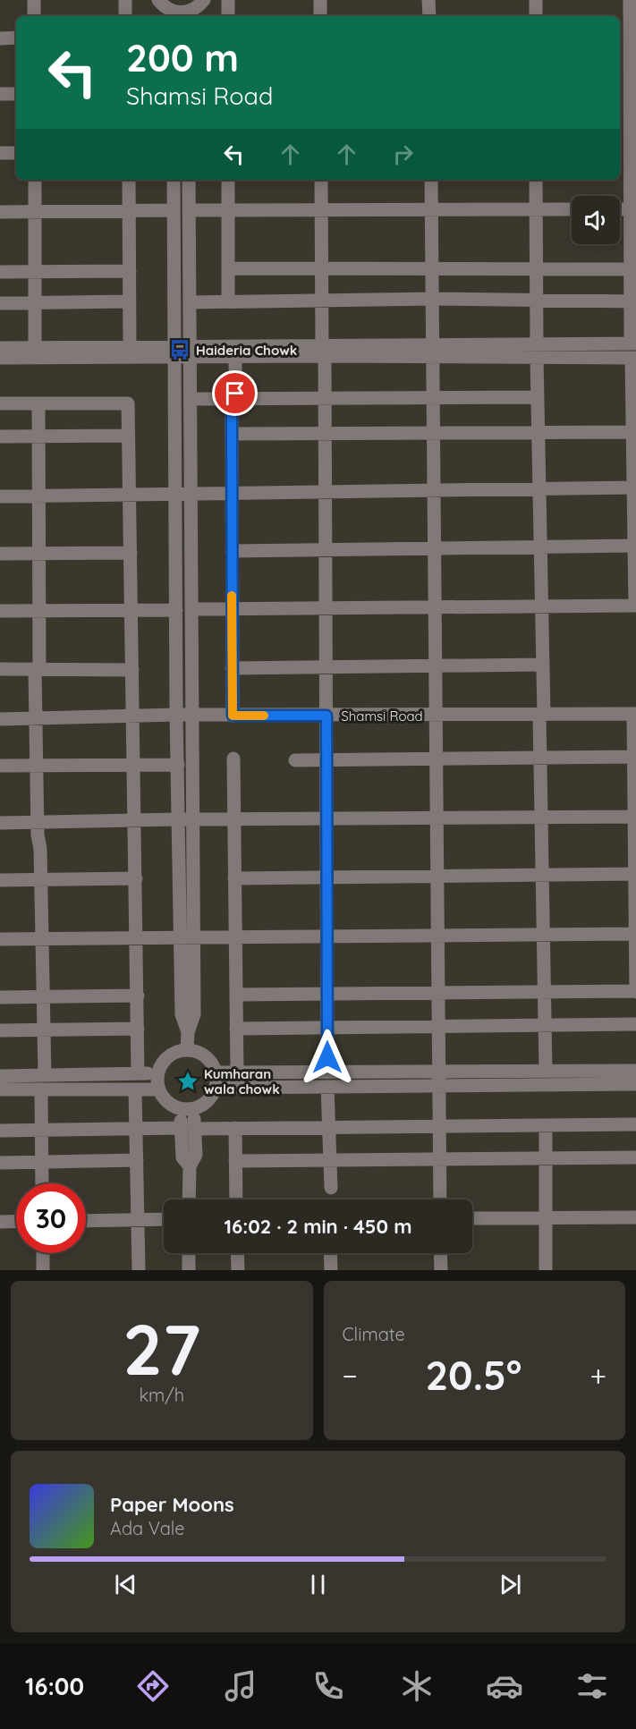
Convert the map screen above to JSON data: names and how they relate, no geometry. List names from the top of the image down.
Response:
{
  "streets": {
    "street": ["Shamsi Road"]
  },
  "places": {
    "bus stop": ["Haideria Chowk"],
    "place": ["Kumharan wala chowk"]
  },
  "page": {
    "turn": ["200 m", "Shamsi Road"],
    "limit": "30",
    "trip": "16:02 · 2 min · 450 m",
    "tile": [
      ["27", "km/h"],
      "Climate"
    ],
    "heat": ["−", "20.5°", "+"],
    "song": ["Paper Moons", "Ada Vale"],
    "tabs": "16:00"
  }
}
